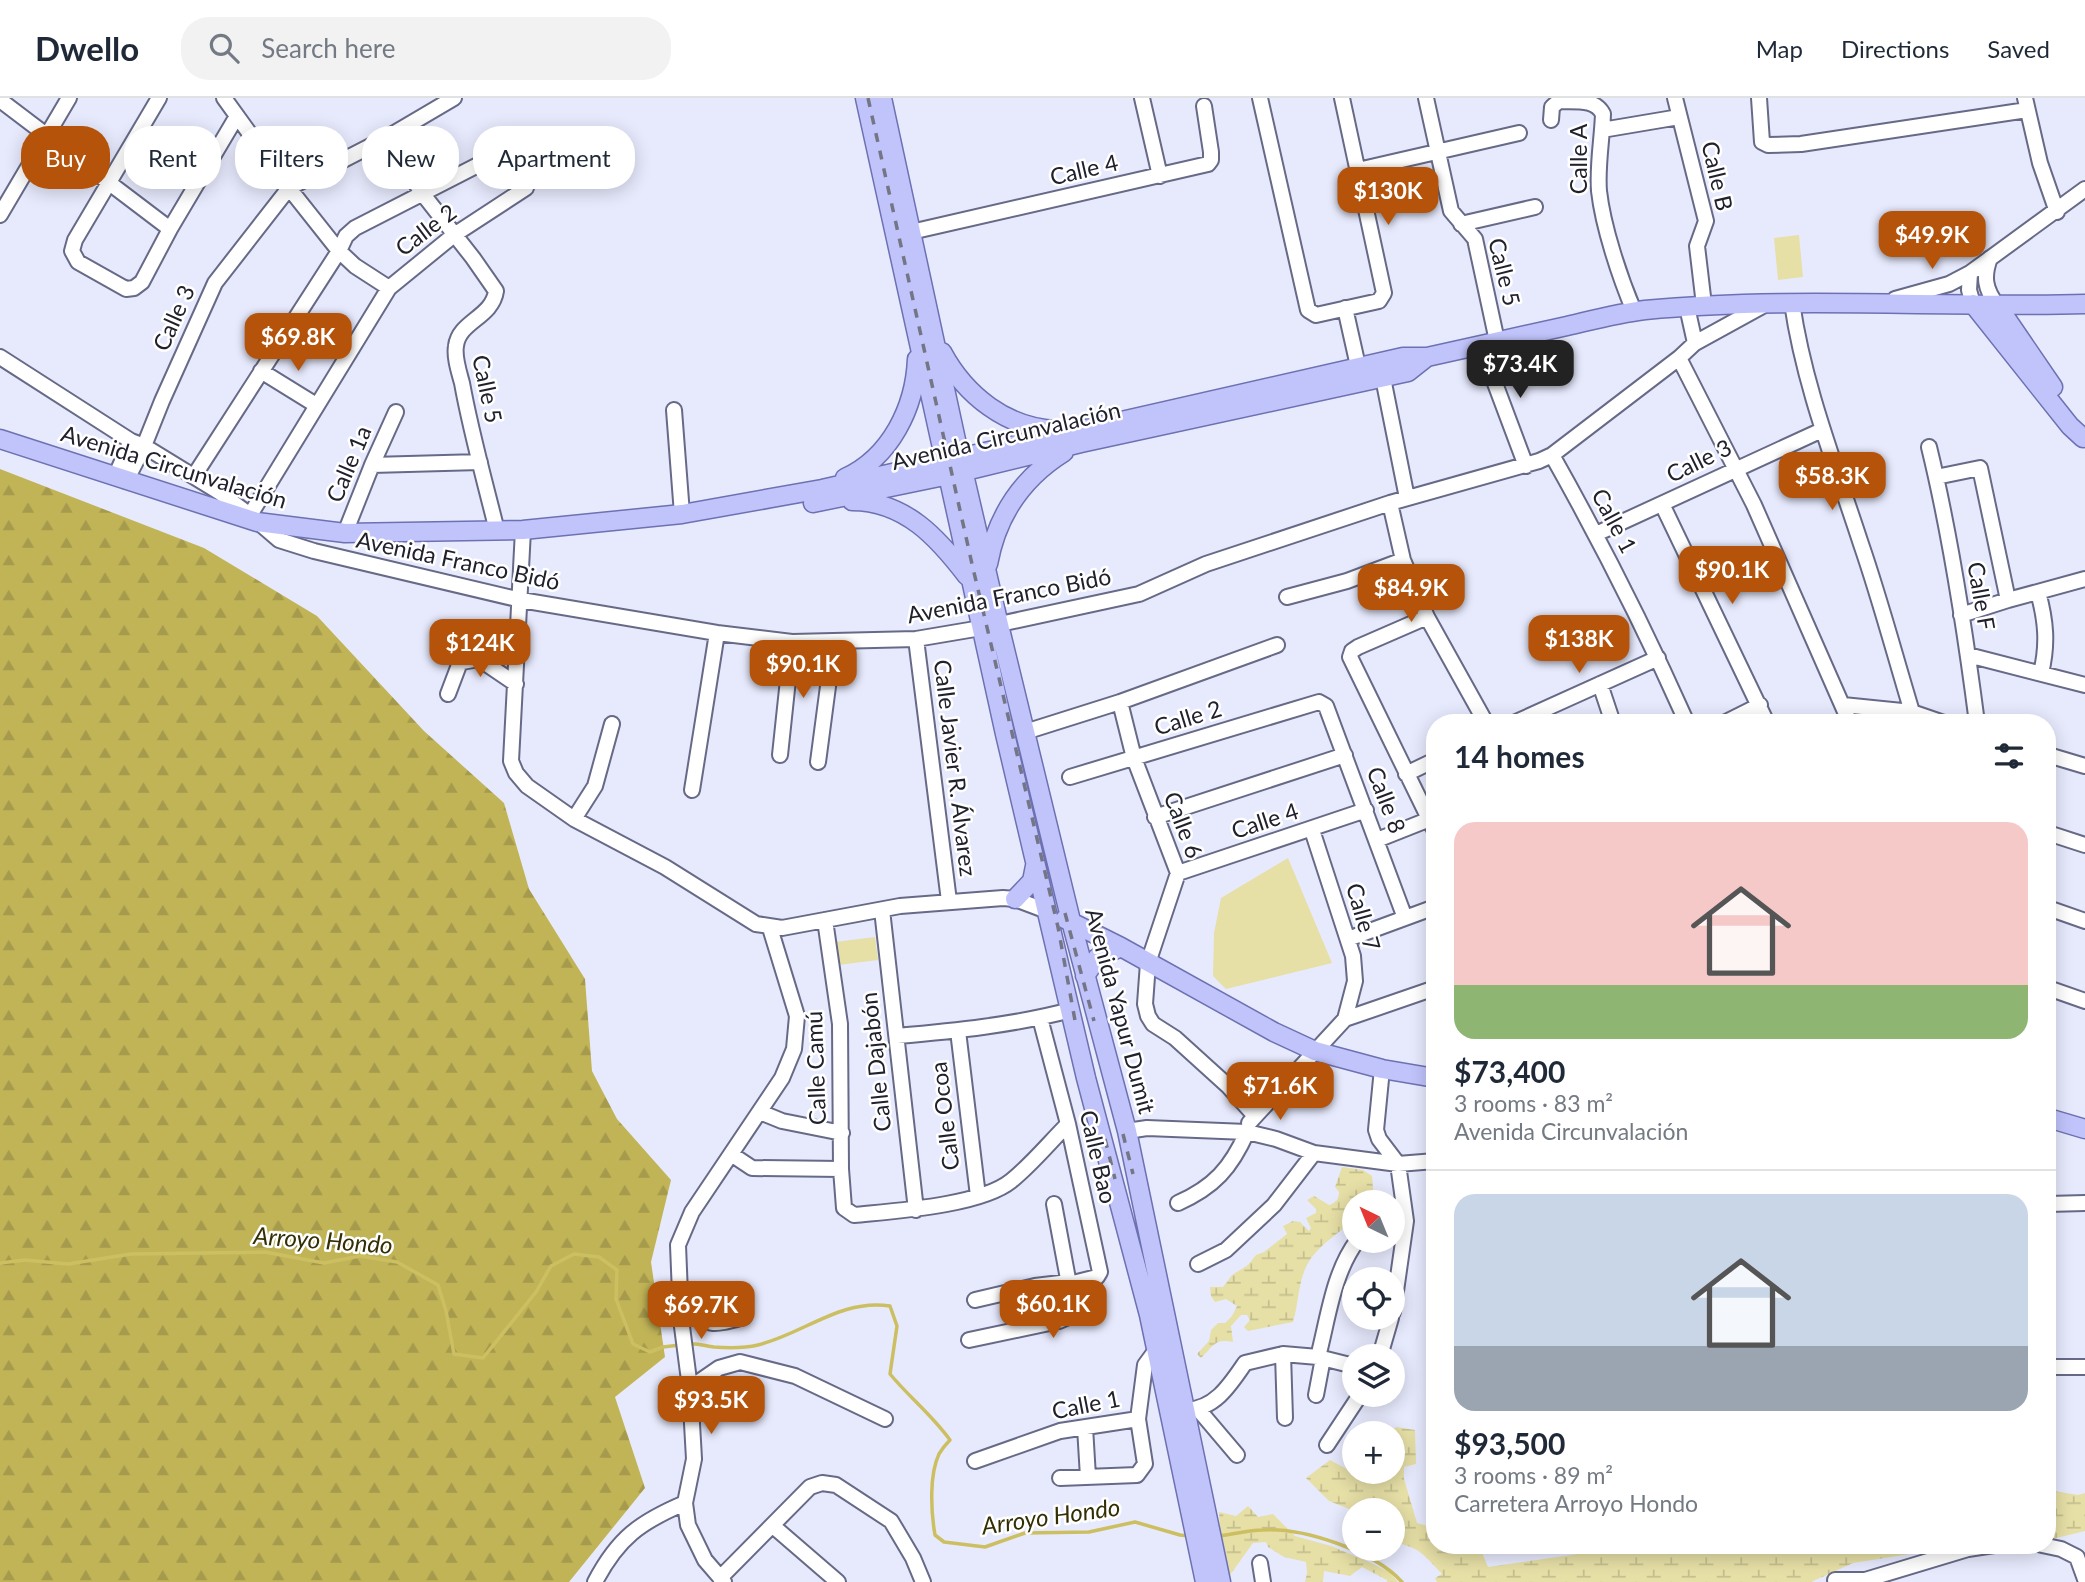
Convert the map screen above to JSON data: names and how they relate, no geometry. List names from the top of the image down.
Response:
{
  "streets": {
    "main road": ["Avenida Circunvalación", "Avenida Yapur Dumit"],
    "street": [
      "Calle A",
      "Calle 4",
      "Calle B",
      "Calle 2",
      "Calle 5",
      "Calle 3",
      "Calle 1a",
      "Calle 1",
      "Avenida Franco Bidó",
      "Calle F",
      "Calle Javier R. Álvarez",
      "Calle 8",
      "Calle 6",
      "Calle 7",
      "Calle Dajabón",
      "Calle Camú",
      "Calle Ocoa",
      "Calle Bao"
    ]
  },
  "crossings": [
    ["Calle A", "Avenida Circunvalación"],
    ["Calle 4", "Calle 8"],
    ["Calle 4", "Calle 6"],
    ["Calle 4", "Calle 7"],
    ["Calle B", "Avenida Circunvalación"],
    ["Calle B", "Avenida Franco Bidó"],
    ["Calle 2", "Calle 5"],
    ["Calle 2", "Avenida Circunvalación"],
    ["Calle 2", "Avenida Franco Bidó"],
    ["Calle 2", "Calle 8"],
    ["Calle 2", "Calle 6"],
    ["Calle 5", "Avenida Circunvalación"],
    ["Calle 5", "Avenida Franco Bidó"],
    ["Calle 3", "Avenida Circunvalación"],
    ["Calle 3", "Calle 1"],
    ["Calle 3", "Avenida Franco Bidó"],
    ["Avenida Circunvalación", "Calle 1a"],
    ["Avenida Circunvalación", "Avenida Franco Bidó"],
    ["Avenida Circunvalación", "Avenida Yapur Dumit"],
    ["Calle 1", "Avenida Franco Bidó"],
    ["Calle 1", "Avenida Yapur Dumit"],
    ["Avenida Franco Bidó", "Calle Javier R. Álvarez"],
    ["Avenida Franco Bidó", "Avenida Yapur Dumit"],
    ["Calle Dajabón", "Calle Camú"]
  ],
  "water": ["Arroyo Hondo"],
  "north": "top left",
  "page": {
    "header": "Dwello",
    "search": "Search here",
    "nav": ["Map", "Directions", "Saved"],
    "chip": [
      "Buy",
      "Rent",
      "Filters",
      "New",
      "Apartment"
    ],
    "price": [
      "$130K",
      "$49.9K",
      "$69.8K",
      "$73.4K",
      "$58.3K",
      "$90.1K",
      "$84.9K",
      "$138K",
      "$124K",
      "$90.1K",
      "$71.6K",
      "$60.1K",
      "$69.7K",
      "$93.5K"
    ],
    "heading": "14 homes",
    "list": [
      {
        "name": "$73,400",
        "note": "3 rooms · 83 m² · Avenida Circunvalación"
      },
      {
        "name": "$93,500",
        "note": "3 rooms · 89 m² · Carretera Arroyo Hondo"
      }
    ],
    "map_buttons": ["+", "−"]
  }
}
